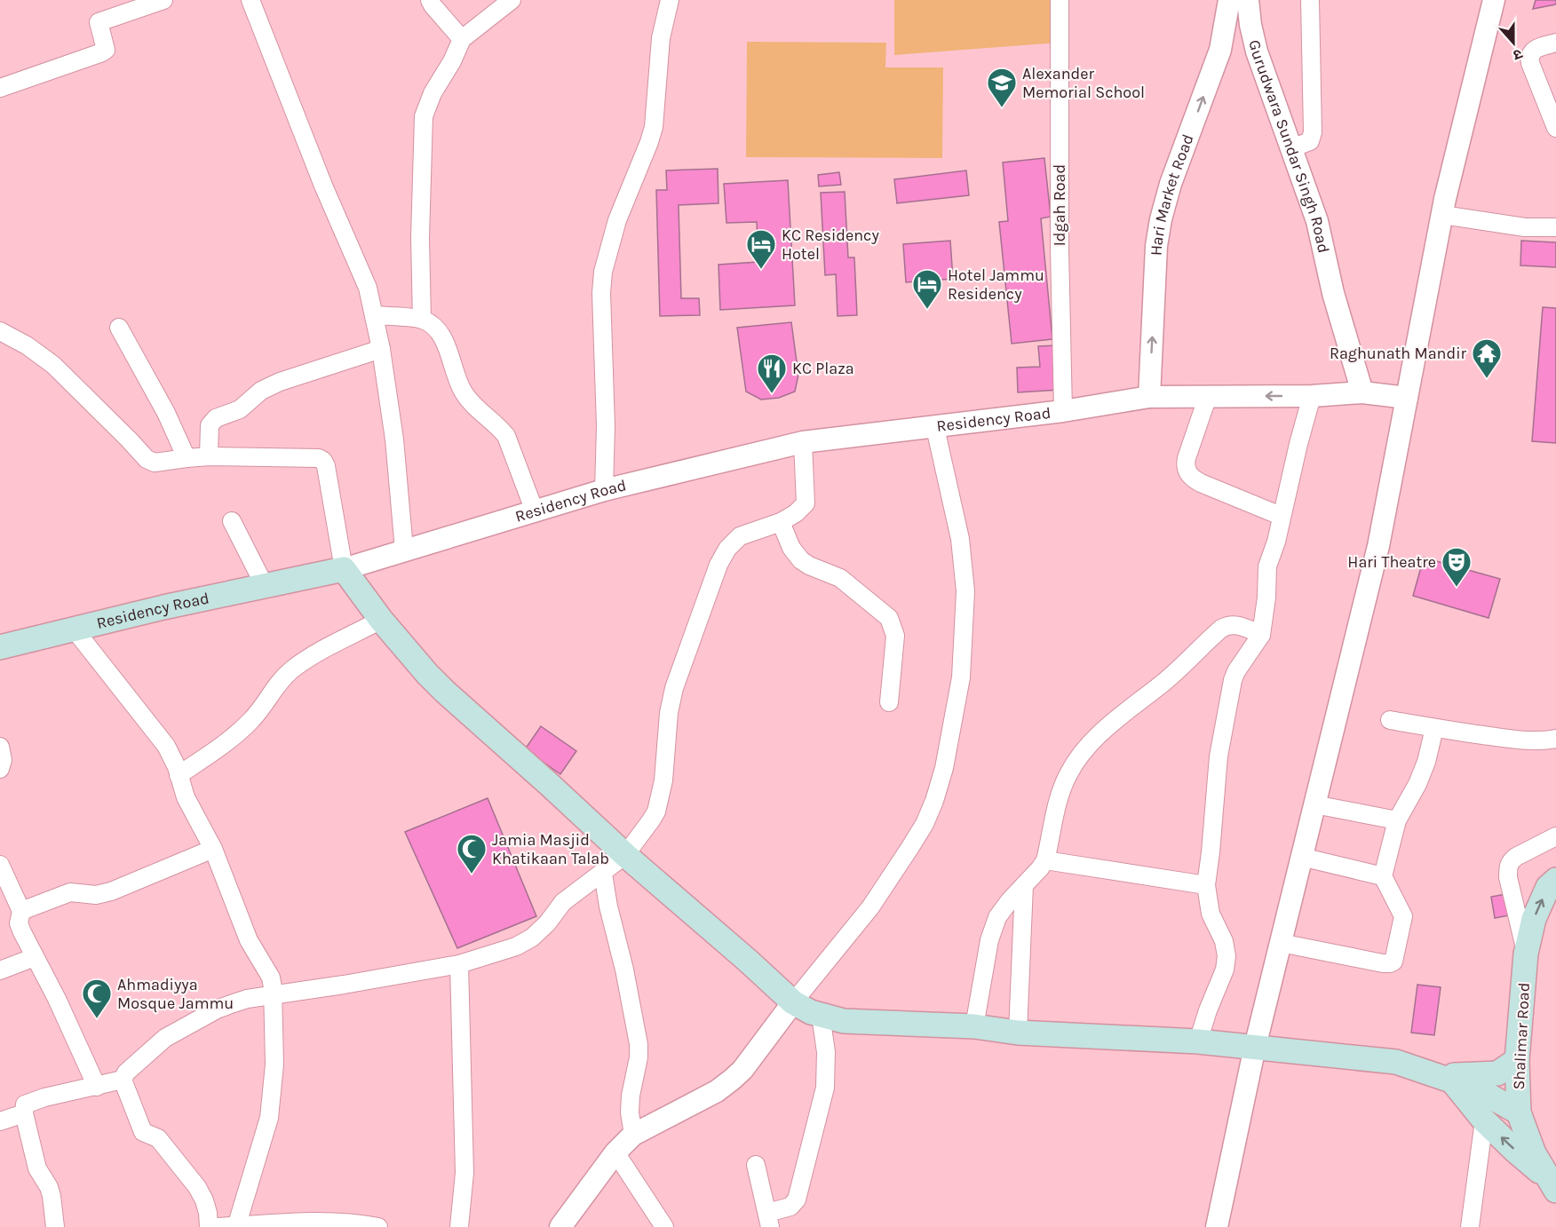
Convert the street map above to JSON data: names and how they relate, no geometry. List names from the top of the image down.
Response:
{
  "streets": {
    "main road": ["Residency Road", "Shalimar Road"],
    "street": ["Gurudwara Sundar Singh Road", "Hari Market Road", "Idgah Road"]
  },
  "crossings": [
    ["Gurudwara Sundar Singh Road", "Residency Road"],
    ["Hari Market Road", "Residency Road"],
    ["Idgah Road", "Residency Road"]
  ],
  "places": {
    "school or university": ["Alexander Memorial School"],
    "hotel": ["KC Residency Hotel", "Hotel Jammu Residency"],
    "temple": ["Raghunath Mandir"],
    "restaurant": ["KC Plaza"],
    "theatre": ["Hari Theatre"],
    "mosque": ["Jamia Masjid Khatikaan Talab", "Ahmadiyya Mosque Jammu"]
  },
  "north": "bottom"
}
